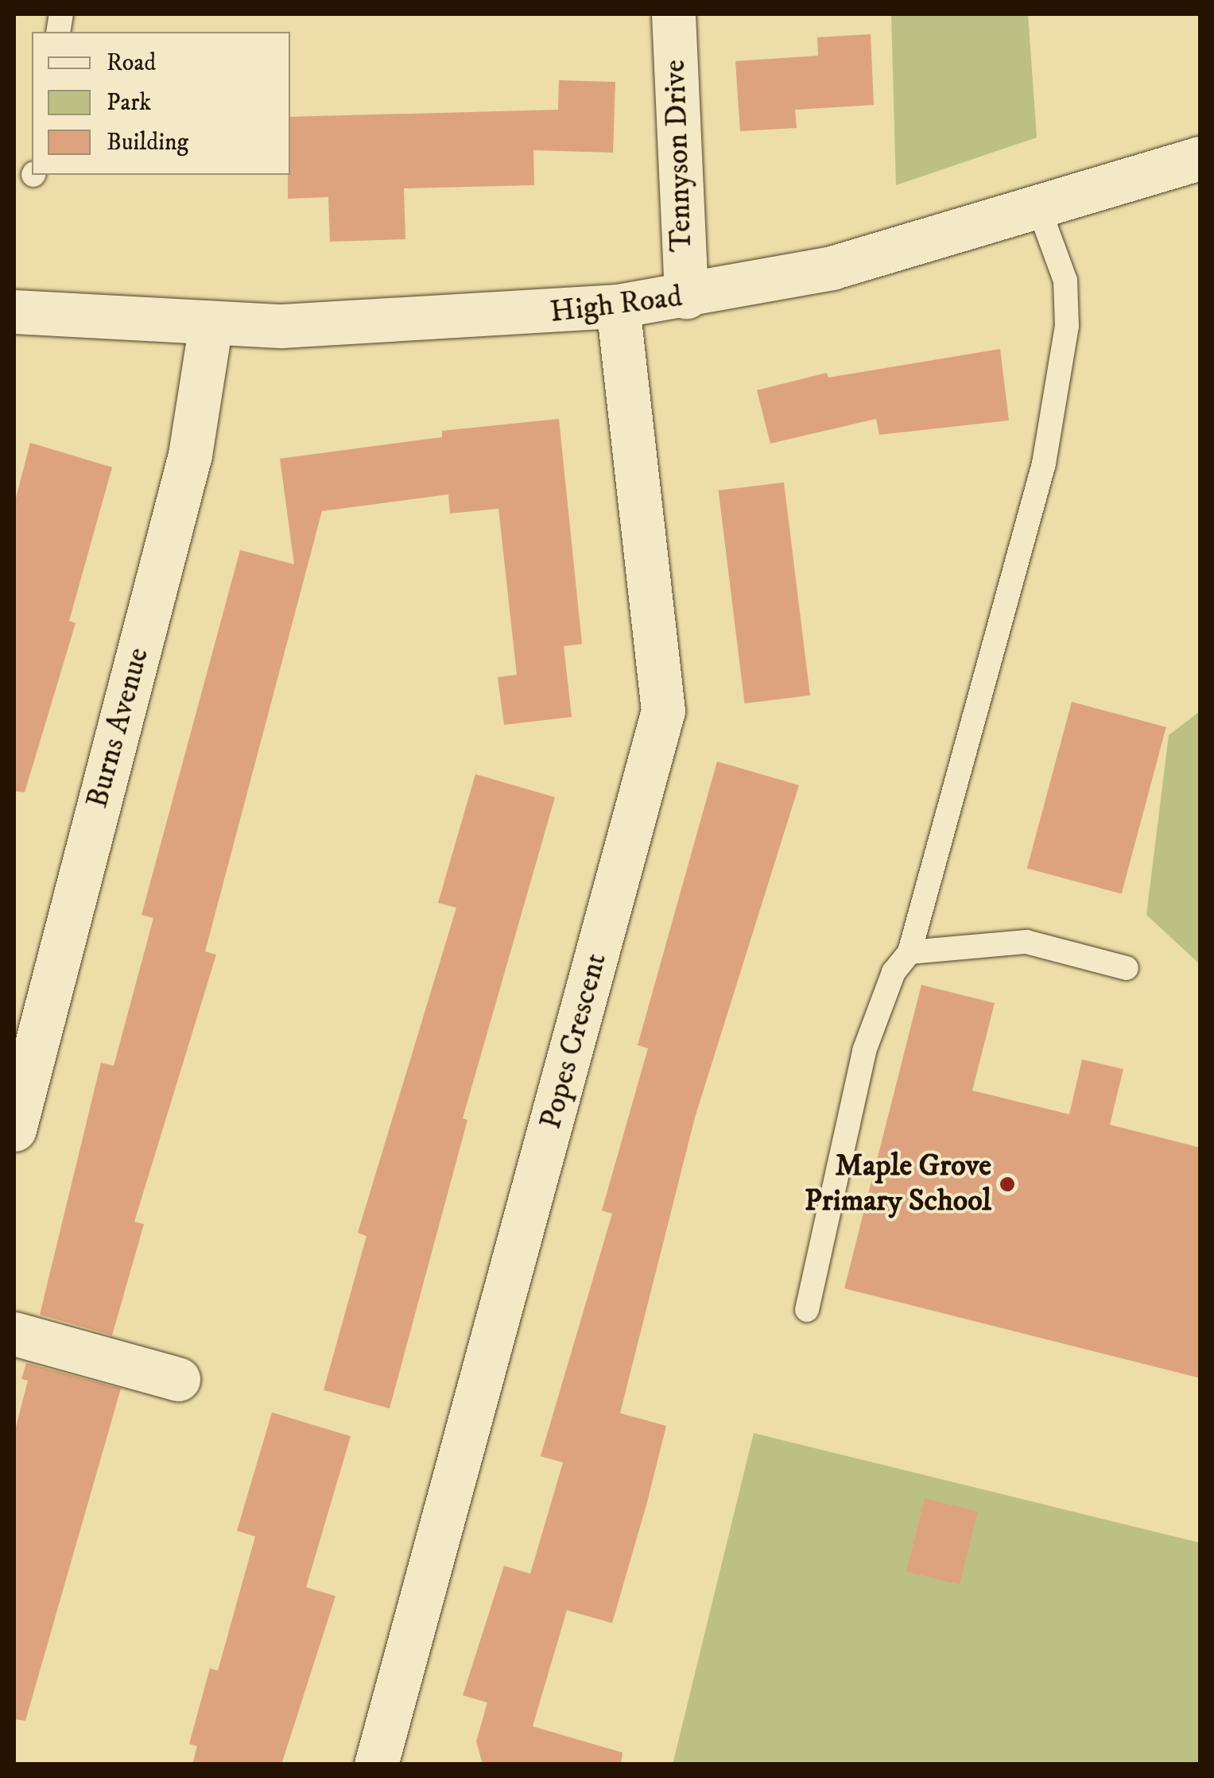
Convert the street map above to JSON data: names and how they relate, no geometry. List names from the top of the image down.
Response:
{
  "streets": {
    "street": [
      "Tennyson Drive",
      "High Road",
      "Burns Avenue",
      "Popes Crescent"
    ]
  },
  "crossings": [
    ["Tennyson Drive", "High Road"],
    ["High Road", "Burns Avenue"],
    ["High Road", "Popes Crescent"]
  ],
  "places": ["Maple Grove Primary School"],
  "legend": ["Road", "Park", "Building"]
}
